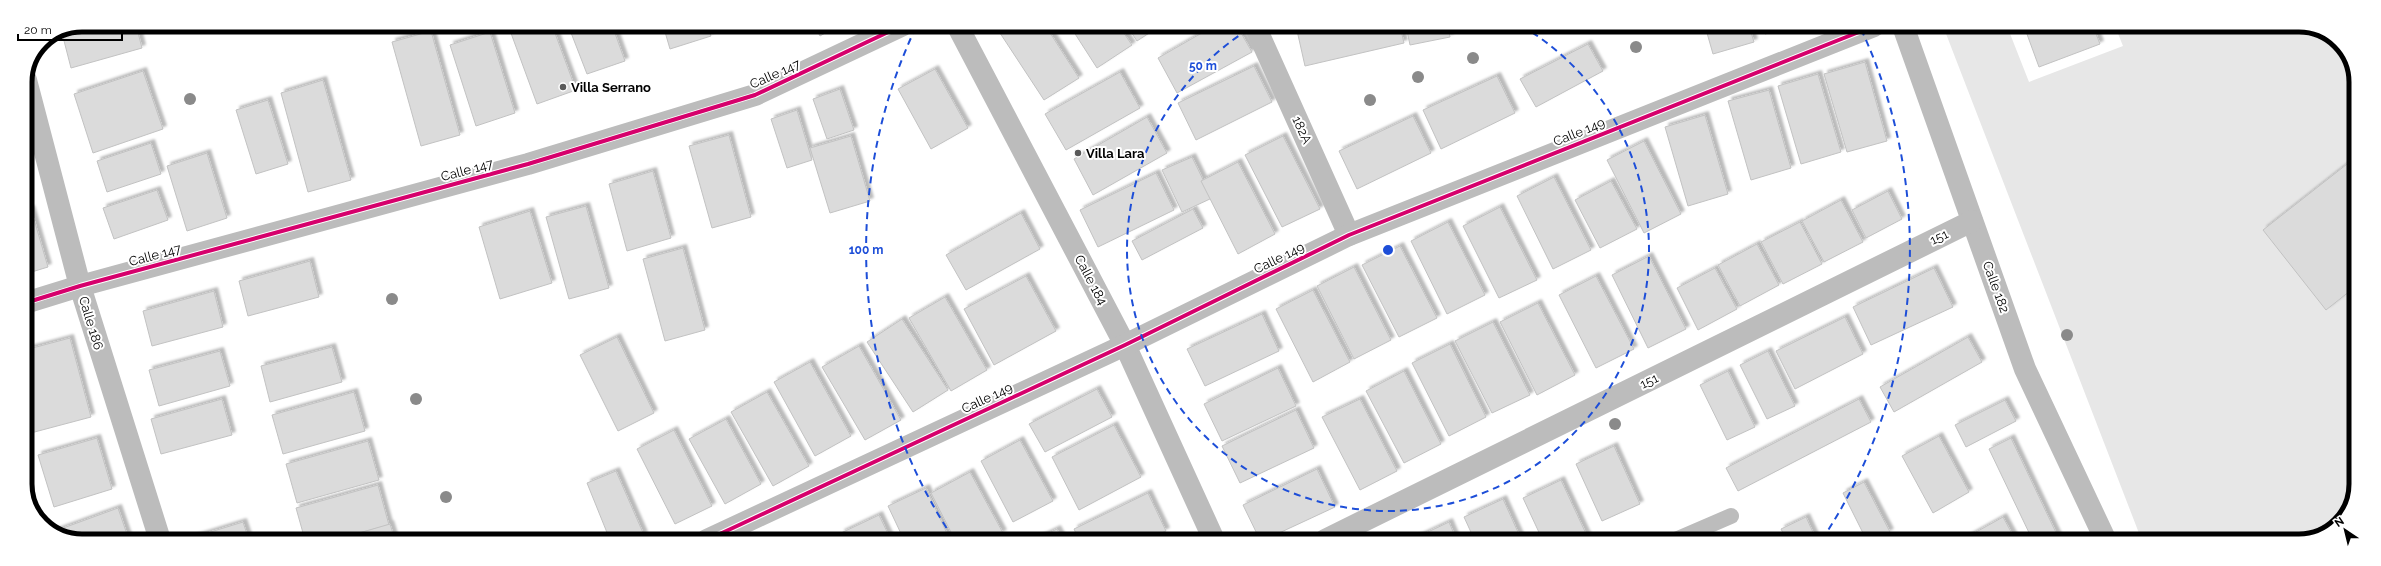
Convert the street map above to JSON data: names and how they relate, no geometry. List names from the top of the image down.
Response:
{
  "streets": {
    "street": [
      "Calle 147",
      "182А",
      "Calle 149",
      "151",
      "Calle 184",
      "Calle 182",
      "Calle 186"
    ]
  },
  "crossings": [
    ["Calle 147", "Calle 186"],
    ["182А", "Calle 149"],
    ["Calle 149", "Calle 184"],
    ["151", "Calle 182"]
  ],
  "places": ["Villa Serrano", "Villa Lara"],
  "scale_bar": "20 m",
  "north": "top left",
  "rings": ["50 m", "100 m"]
}
